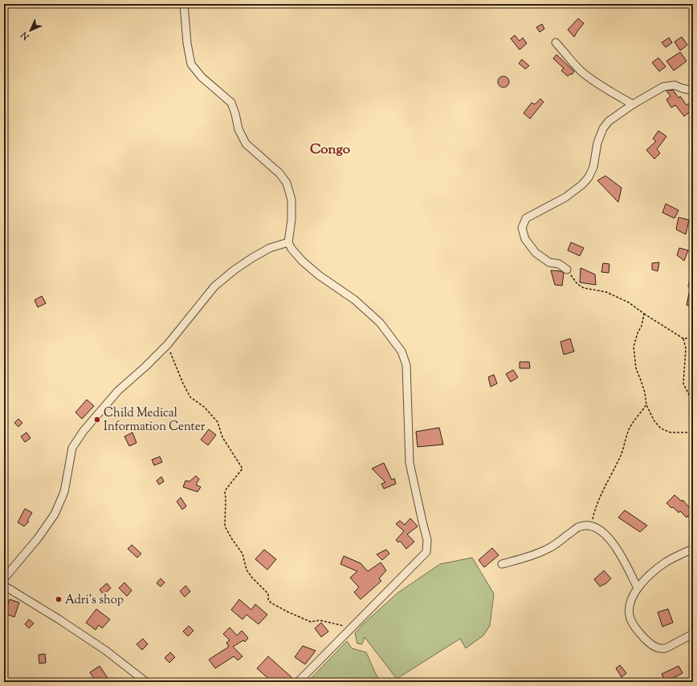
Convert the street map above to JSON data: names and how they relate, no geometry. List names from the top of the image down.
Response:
{
  "districts": ["Congo"],
  "places": ["Child Medical Information Center", "Adri's shop"],
  "north": "bottom left"
}
